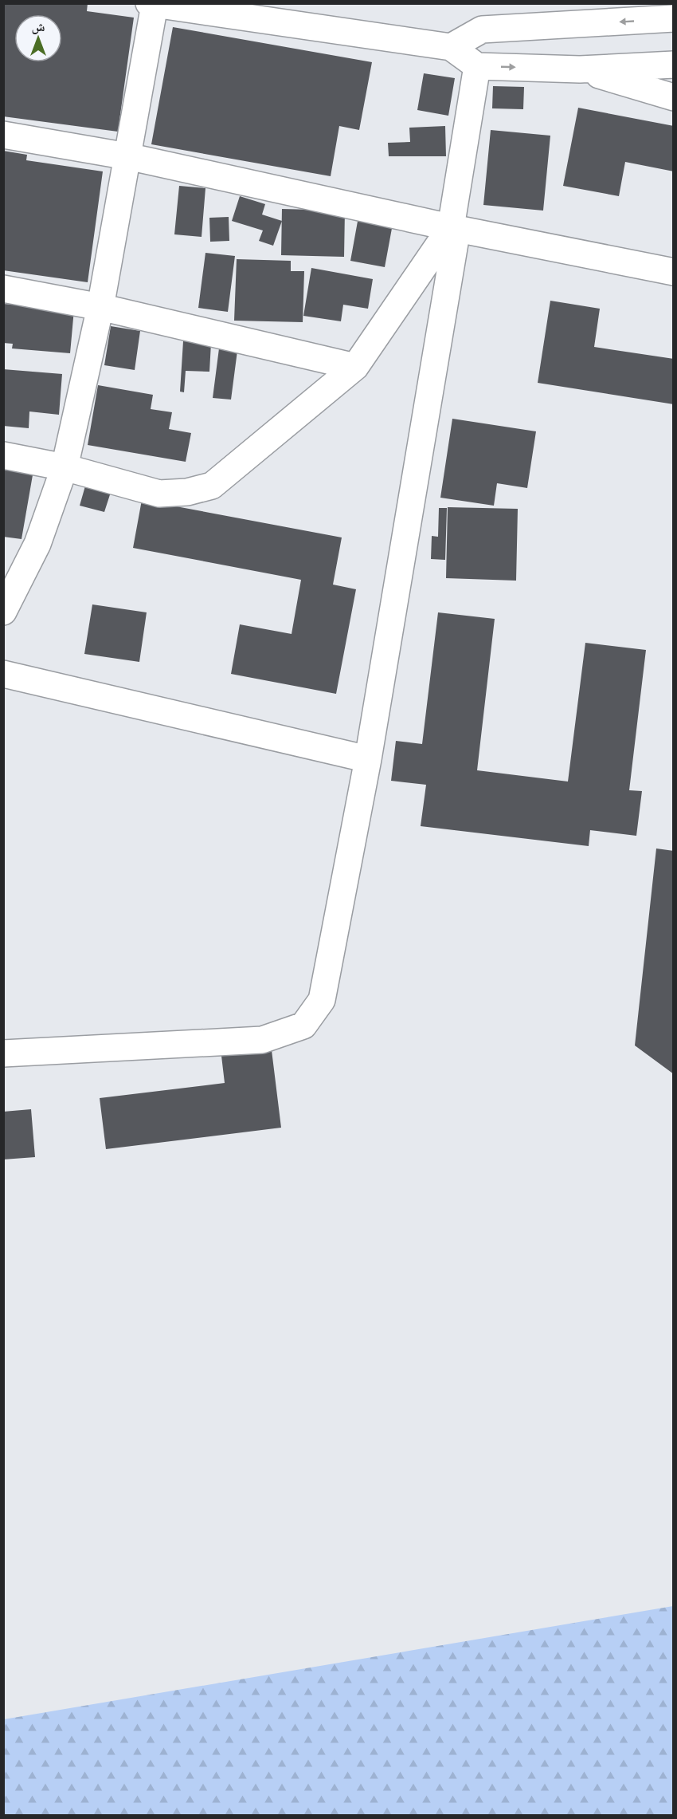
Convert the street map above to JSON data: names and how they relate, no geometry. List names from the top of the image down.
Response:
{
  "north": "top"
}
